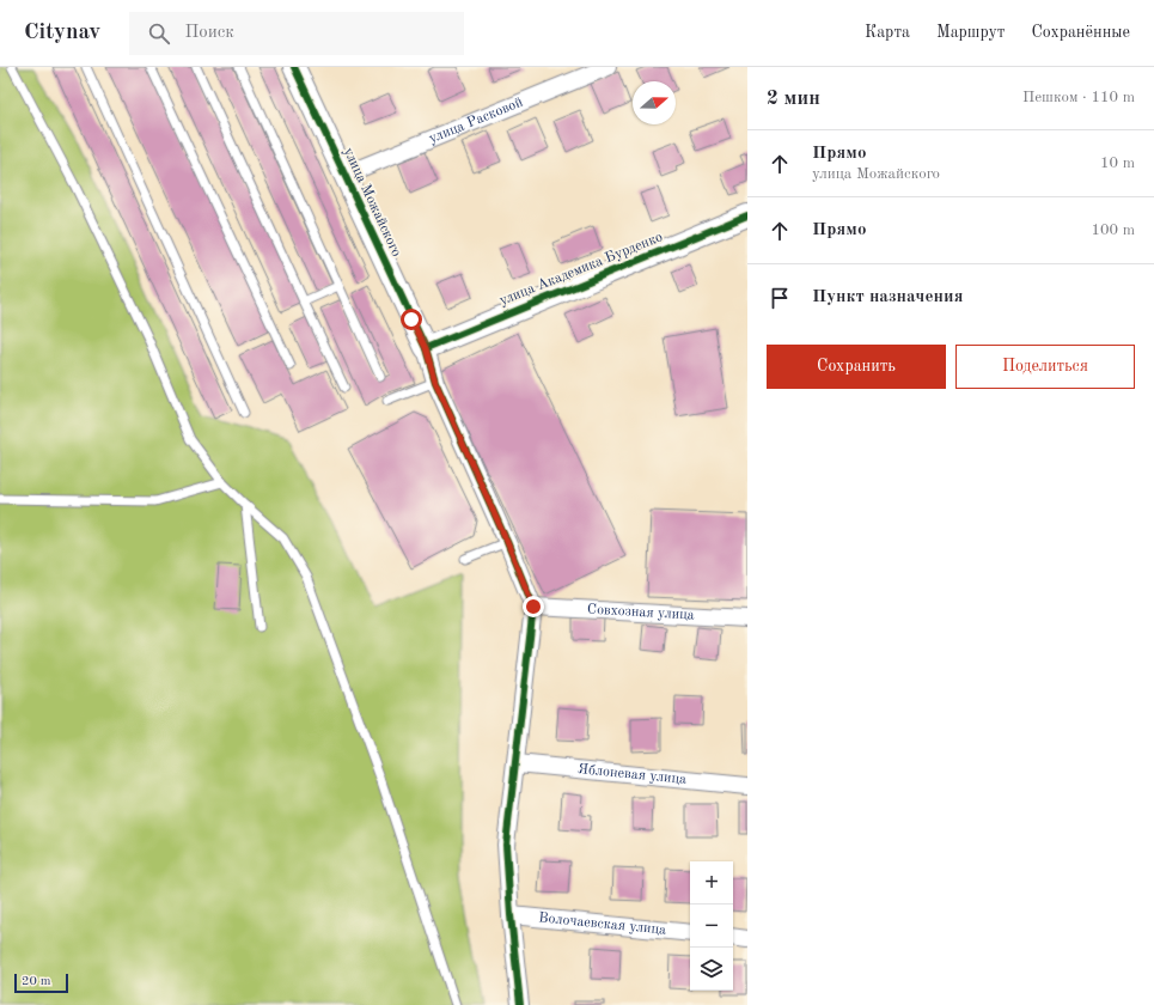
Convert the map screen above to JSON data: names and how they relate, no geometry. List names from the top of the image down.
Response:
{
  "streets": {
    "street": [
      "улица Расковой",
      "улица Можайского",
      "улица Академика Бурденко",
      "Совхозная улица",
      "Яблоневая улица",
      "Волочаевская улица"
    ]
  },
  "crossings": [
    ["улица Расковой", "улица Можайского"],
    ["улица Можайского", "улица Академика Бурденко"]
  ],
  "scale_bar": "20 m",
  "north": "right",
  "page": {
    "header": "Citynav",
    "search": "Поиск",
    "nav": ["Карта", "Маршрут", "Сохранённые"],
    "heading": ["2 мин", "Пешком · 110 m"],
    "list": [
      ["Прямо", "улица Можайского", "10 m"],
      ["Прямо", "100 m"],
      "Пункт назначения"
    ],
    "buttons": ["Сохранить", "Поделиться"],
    "map_buttons": ["+", "−"],
    "scale": "20 m"
  }
}
